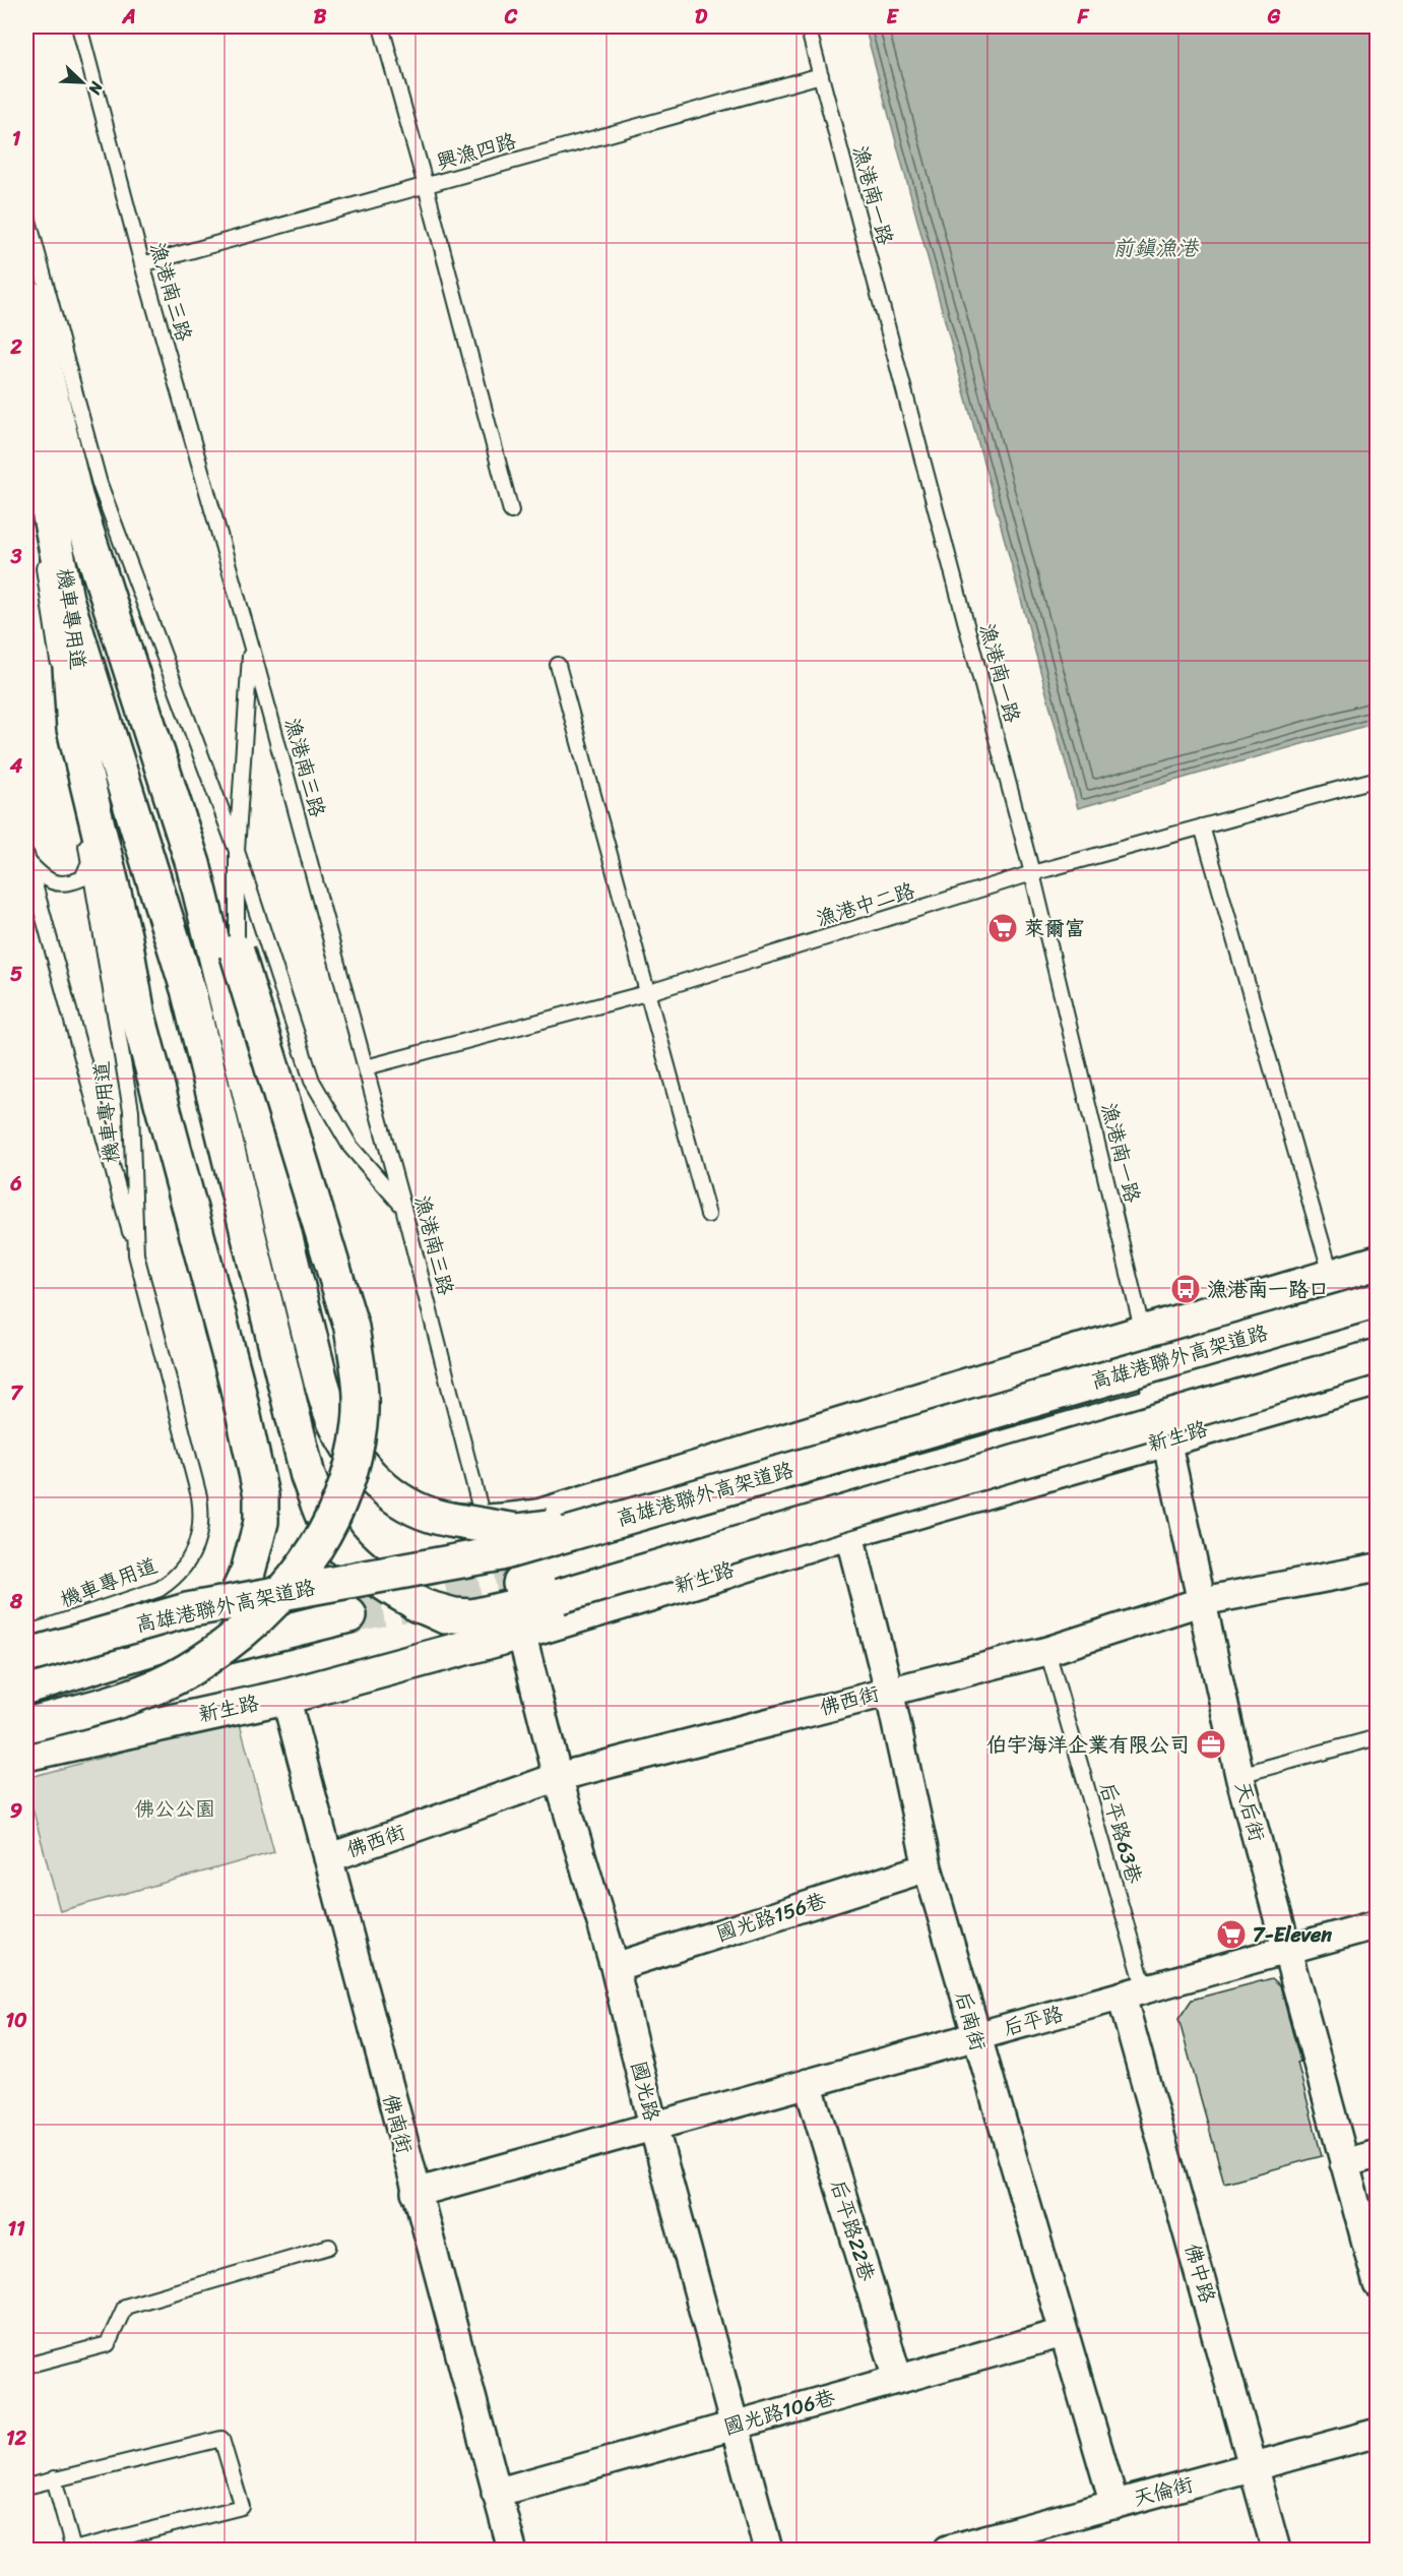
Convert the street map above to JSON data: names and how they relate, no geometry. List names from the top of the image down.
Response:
{
  "streets": {
    "main road": ["高雄港聯外高架道路", "新生路"],
    "street": [
      "佛西街",
      "天后街",
      "國光路156巷",
      "后南街",
      "后平路",
      "國光路",
      "佛南街",
      "后平路22巷",
      "佛中路",
      "國光路106巷",
      "天倫街"
    ],
    "lane": [
      "興漁四路",
      "漁港南一路",
      "漁港南三路",
      "機車專用道",
      "漁港中二路",
      "后平路63巷"
    ]
  },
  "crossings": [
    ["興漁四路", "漁港南一路"],
    ["興漁四路", "漁港南三路"],
    ["漁港南一路", "漁港中二路"],
    ["漁港南一路", "天后街"],
    ["漁港南三路", "漁港中二路"],
    ["新生路", "天后街"],
    ["新生路", "后南街"],
    ["新生路", "國光路"],
    ["新生路", "佛南街"],
    ["佛西街", "天后街"],
    ["佛西街", "后平路63巷"],
    ["佛西街", "后南街"],
    ["佛西街", "國光路"],
    ["佛西街", "佛南街"],
    ["天后街", "后平路"],
    ["后平路63巷", "后平路"],
    ["后平路63巷", "佛中路"],
    ["國光路156巷", "后南街"],
    ["國光路156巷", "國光路"],
    ["后南街", "后平路"],
    ["后南街", "國光路106巷"],
    ["后南街", "天倫街"],
    ["后平路", "國光路"],
    ["后平路", "佛南街"],
    ["后平路", "后平路22巷"],
    ["后平路", "佛中路"],
    ["國光路", "國光路106巷"],
    ["佛南街", "國光路106巷"],
    ["后平路22巷", "國光路106巷"],
    ["佛中路", "天倫街"]
  ],
  "water": ["前鎮漁港"],
  "parks": ["佛公公園"],
  "places": {
    "supermarket": ["萊爾富", "7-Eleven"],
    "bus stop": ["漁港南一路口"],
    "office": ["伯宇海洋企業有限公司"]
  },
  "north": "bottom right",
  "grid": {
    "columns": [
      "A",
      "B",
      "C",
      "D",
      "E",
      "F",
      "G"
    ],
    "rows": [
      "1",
      "2",
      "3",
      "4",
      "5",
      "6",
      "7",
      "8",
      "9",
      "10",
      "11",
      "12"
    ]
  }
}
